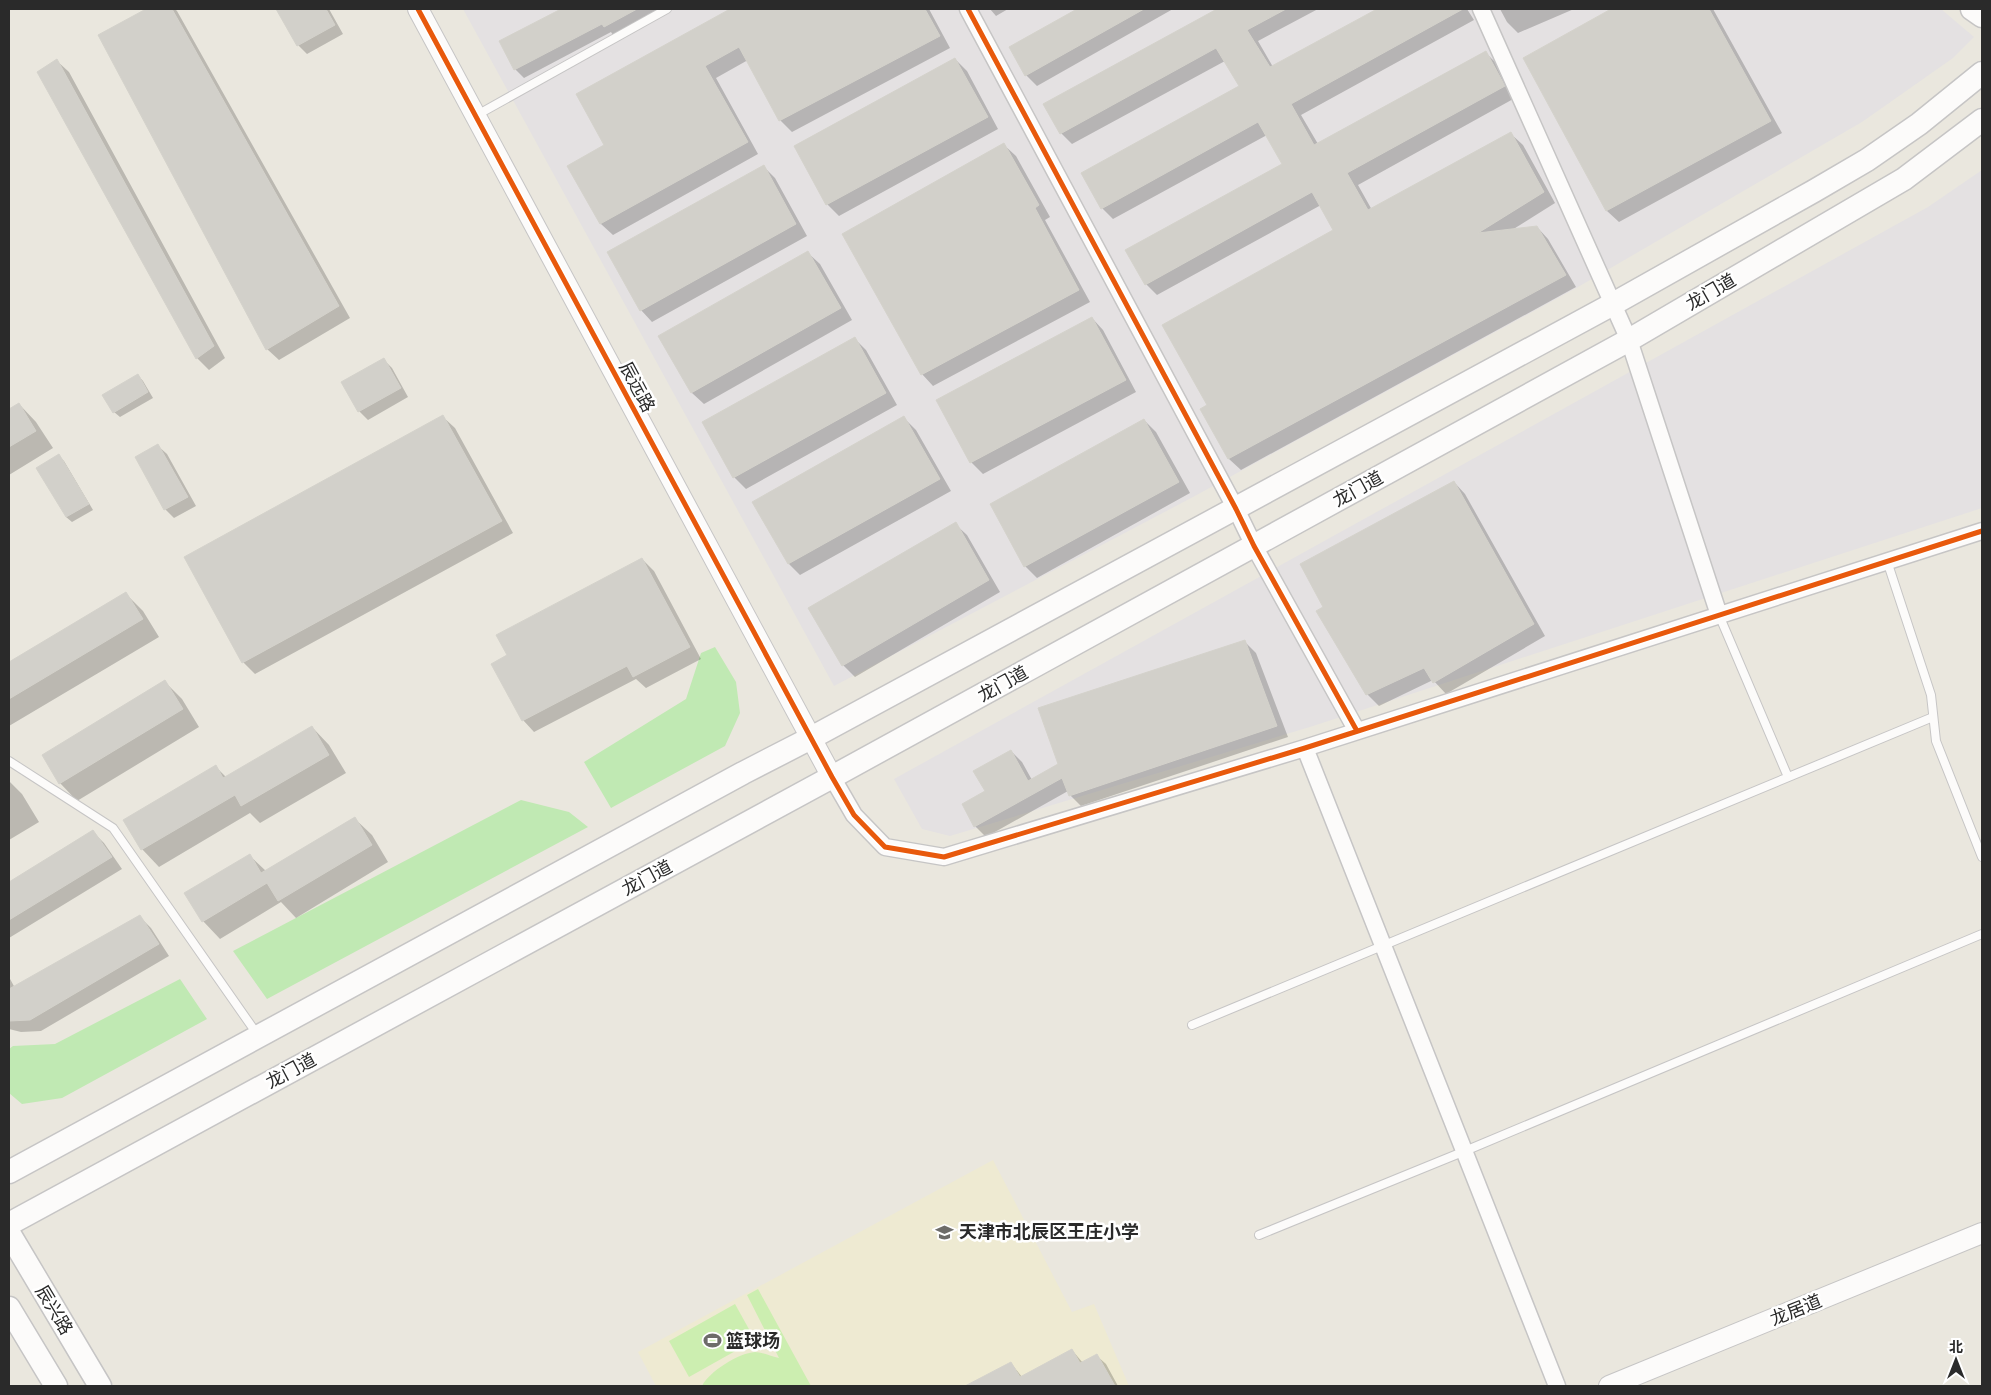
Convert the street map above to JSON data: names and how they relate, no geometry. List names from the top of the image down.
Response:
{
  "streets": {
    "main road": ["龙门道", "辰兴路"],
    "street": ["辰远路", "龙居道"]
  },
  "crossings": [
    ["龙门道", "辰远路"]
  ],
  "places": {
    "school or university": ["天津市北辰区王庄小学"],
    "sports": ["篮球场"]
  },
  "north": "top"
}
